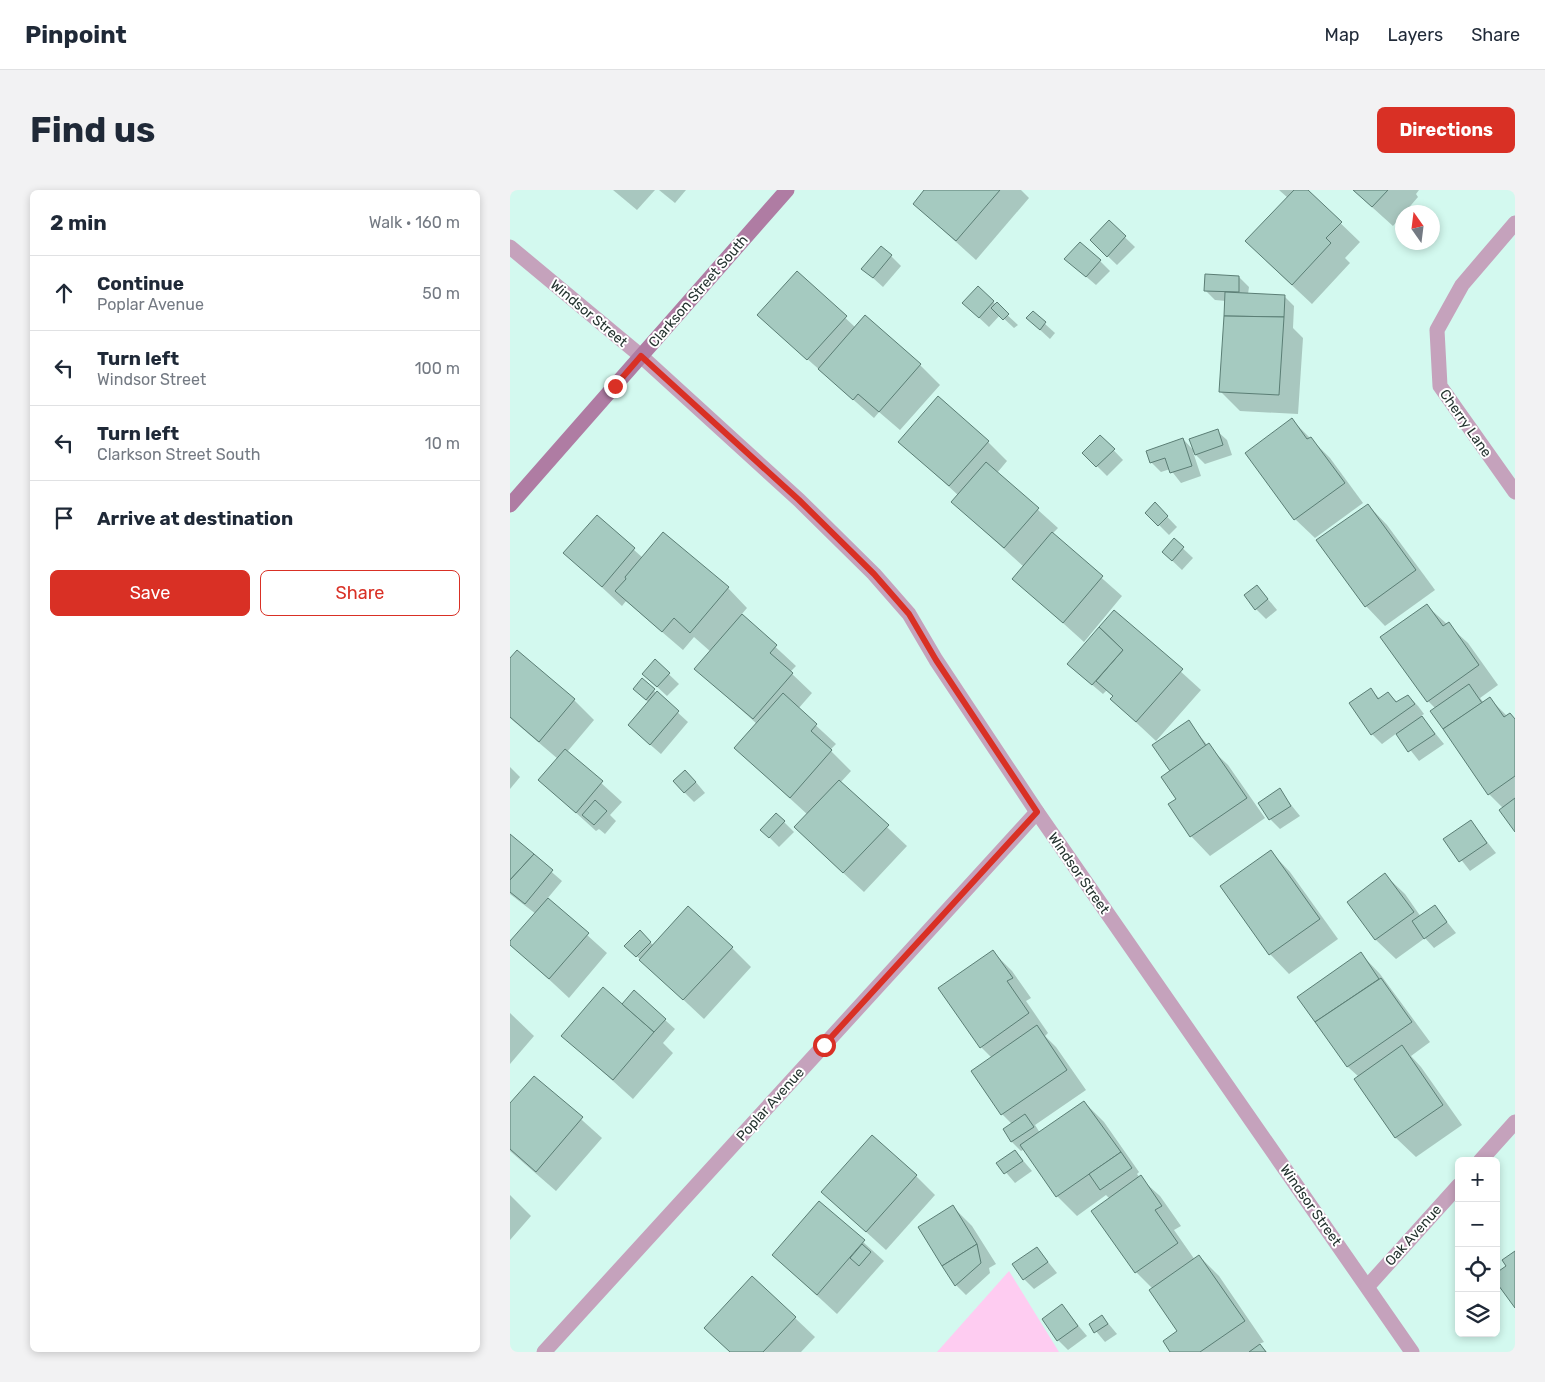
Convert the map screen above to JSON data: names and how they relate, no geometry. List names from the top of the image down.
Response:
{
  "streets": {
    "street": [
      "Clarkson Street South",
      "Windsor Street",
      "Cherry Lane",
      "Poplar Avenue",
      "Oak Avenue"
    ]
  },
  "crossings": [
    ["Clarkson Street South", "Windsor Street"],
    ["Windsor Street", "Poplar Avenue"],
    ["Windsor Street", "Oak Avenue"]
  ],
  "north": "top",
  "page": {
    "header": "Pinpoint",
    "nav": ["Map", "Layers", "Share"],
    "buttons": [
      "Directions",
      ["Save", "Share"]
    ],
    "title": "Find us",
    "heading": ["2 min", "Walk · 160 m"],
    "list": [
      ["Continue", "Poplar Avenue", "50 m"],
      ["Turn left", "Windsor Street", "100 m"],
      ["Turn left", "Clarkson Street South", "10 m"],
      "Arrive at destination"
    ],
    "map_buttons": ["+", "−"]
  }
}
